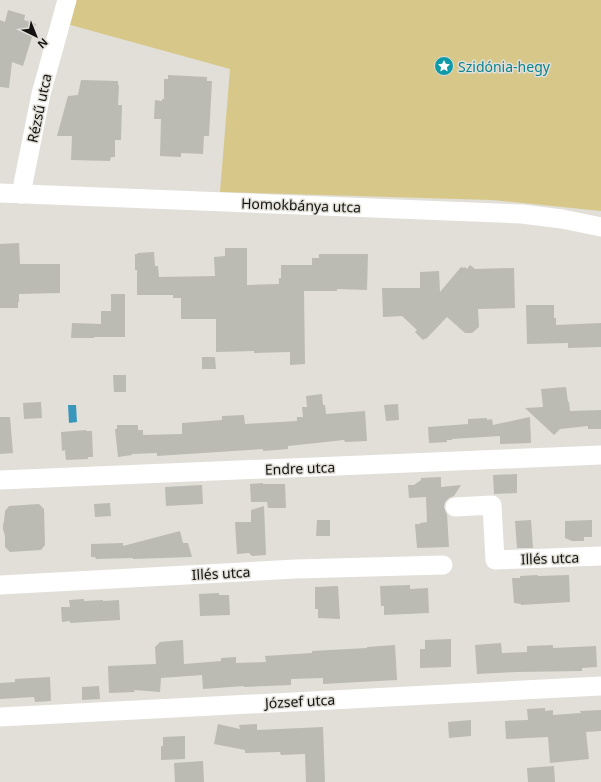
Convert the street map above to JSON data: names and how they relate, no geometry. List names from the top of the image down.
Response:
{
  "streets": {
    "street": [
      "Rézsű utca",
      "Homokbánya utca",
      "Endre utca",
      "Illés utca",
      "József utca"
    ]
  },
  "crossings": [
    ["Rézsű utca", "Homokbánya utca"]
  ],
  "places": {
    "place": ["Szidónia-hegy"]
  },
  "north": "bottom right"
}
